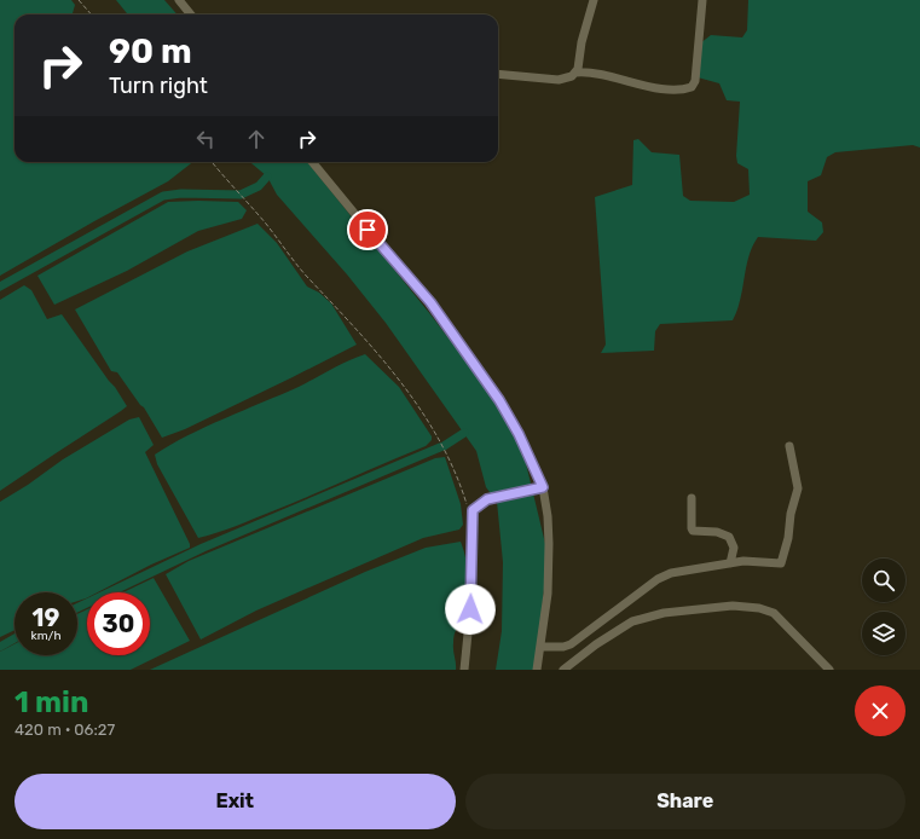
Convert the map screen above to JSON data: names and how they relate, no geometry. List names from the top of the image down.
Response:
{
  "page": {
    "turn": ["90 m", "Turn right"],
    "speed": "19 km/h",
    "limit": "30",
    "heading": ["1 min", "420 m · 06:27"],
    "buttons": ["Exit", "Share"]
  }
}
